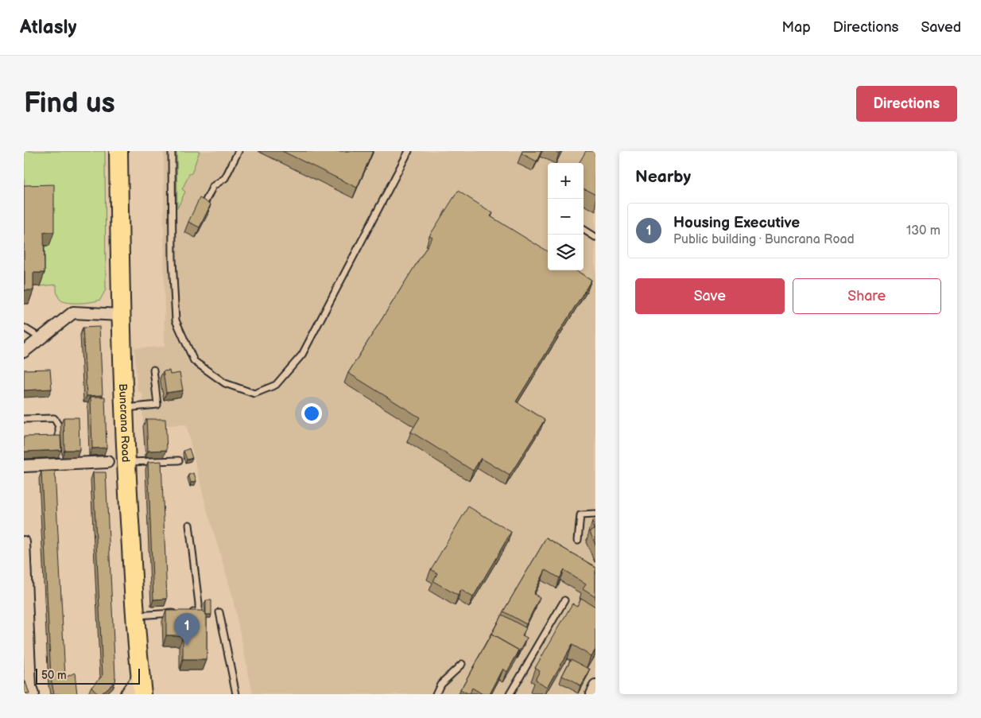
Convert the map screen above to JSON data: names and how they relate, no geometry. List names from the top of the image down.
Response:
{
  "streets": {
    "highway": ["Buncrana Road"]
  },
  "scale_bar": "50 m",
  "page": {
    "header": "Atlasly",
    "nav": ["Map", "Directions", "Saved"],
    "buttons": [
      "Directions",
      ["Save", "Share"]
    ],
    "title": "Find us",
    "heading": "Nearby",
    "map_buttons": ["+", "−"],
    "list": [
      {
        "mark": "1",
        "name": "Housing Executive",
        "note": "Public building · Buncrana Road",
        "value": "130 m"
      }
    ],
    "pins": "1",
    "scale": "50 m"
  }
}
